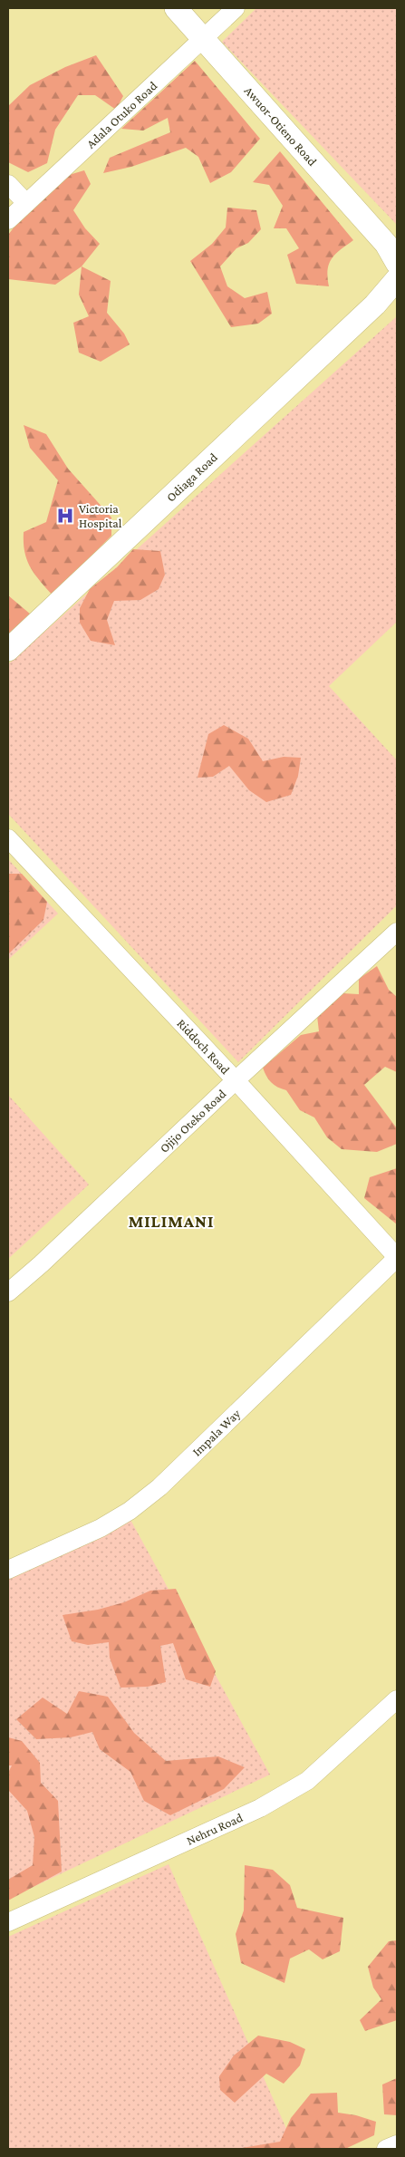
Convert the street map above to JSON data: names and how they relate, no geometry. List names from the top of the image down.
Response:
{
  "streets": {
    "main road": ["Awuor-Otieno Road", "Odiaga Road"],
    "street": [
      "Adala Otuko Road",
      "Riddoch Road",
      "Ojijo Oteko Road",
      "Impala Way",
      "Nehru Road"
    ]
  },
  "crossings": [
    ["Adala Otuko Road", "Awuor-Otieno Road"],
    ["Awuor-Otieno Road", "Odiaga Road"],
    ["Riddoch Road", "Ojijo Oteko Road"],
    ["Riddoch Road", "Impala Way"]
  ],
  "districts": ["MILIMANI"],
  "places": {
    "hospital": ["Victoria Hospital"]
  }
}
